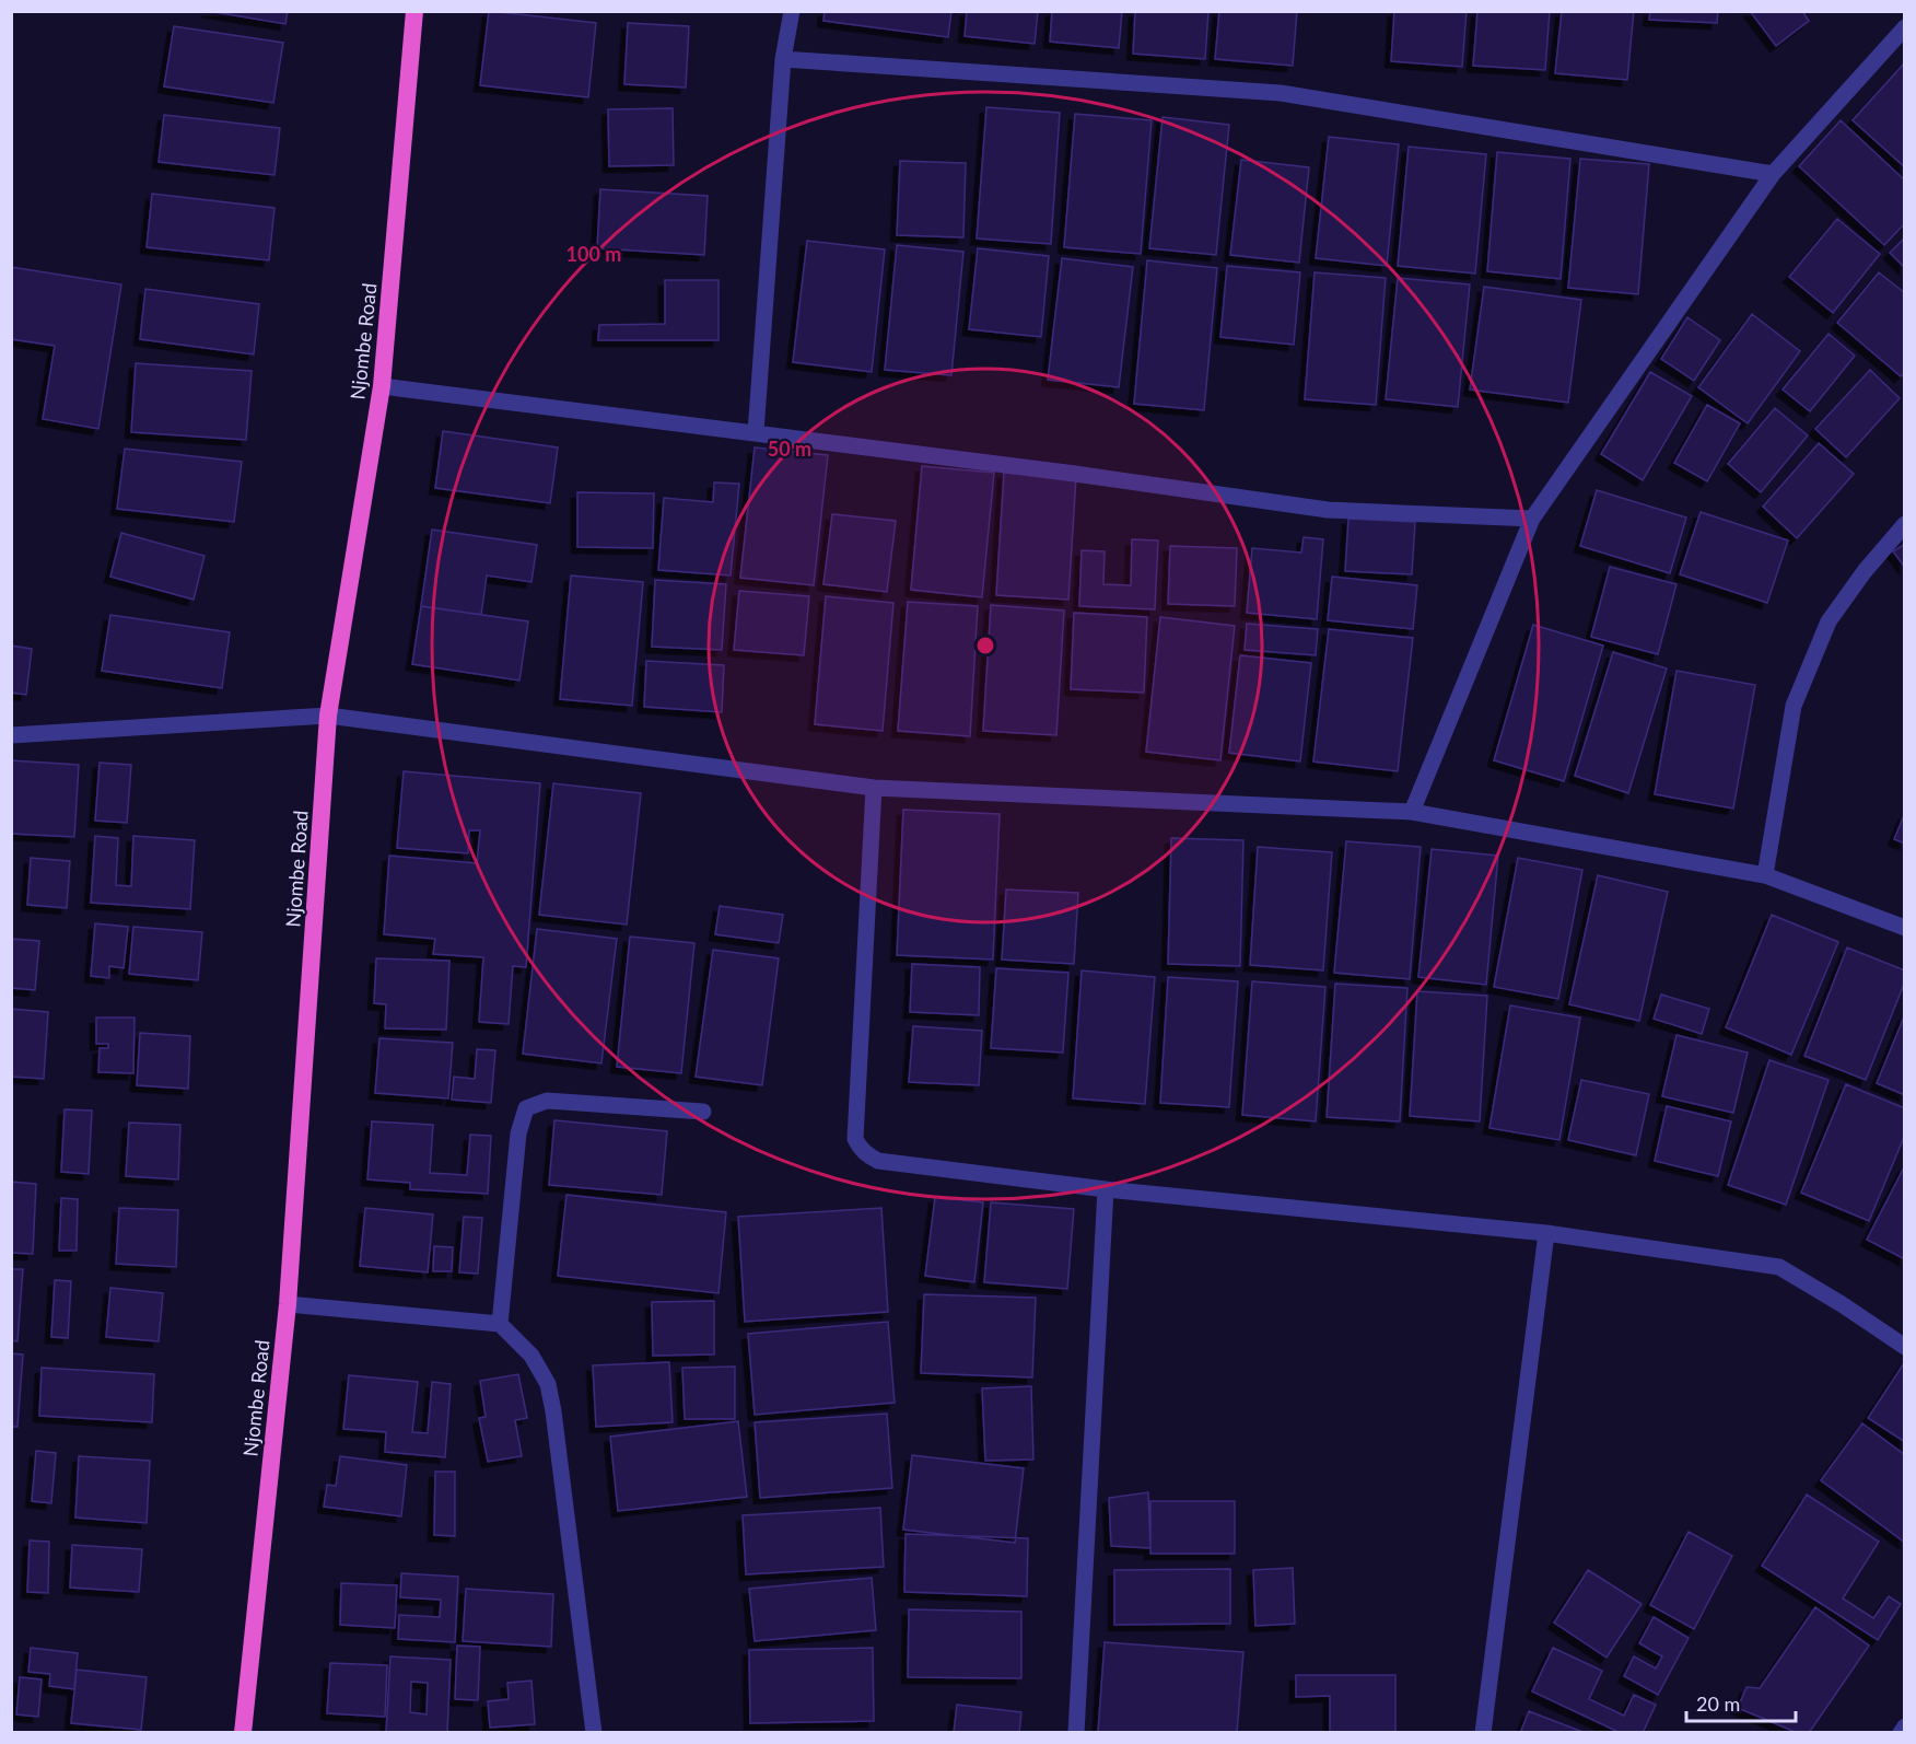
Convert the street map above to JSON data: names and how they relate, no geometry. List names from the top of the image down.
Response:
{
  "streets": {
    "highway": ["Njombe Road"]
  },
  "scale_bar": "20 m",
  "rings": ["100 m", "50 m"]
}
